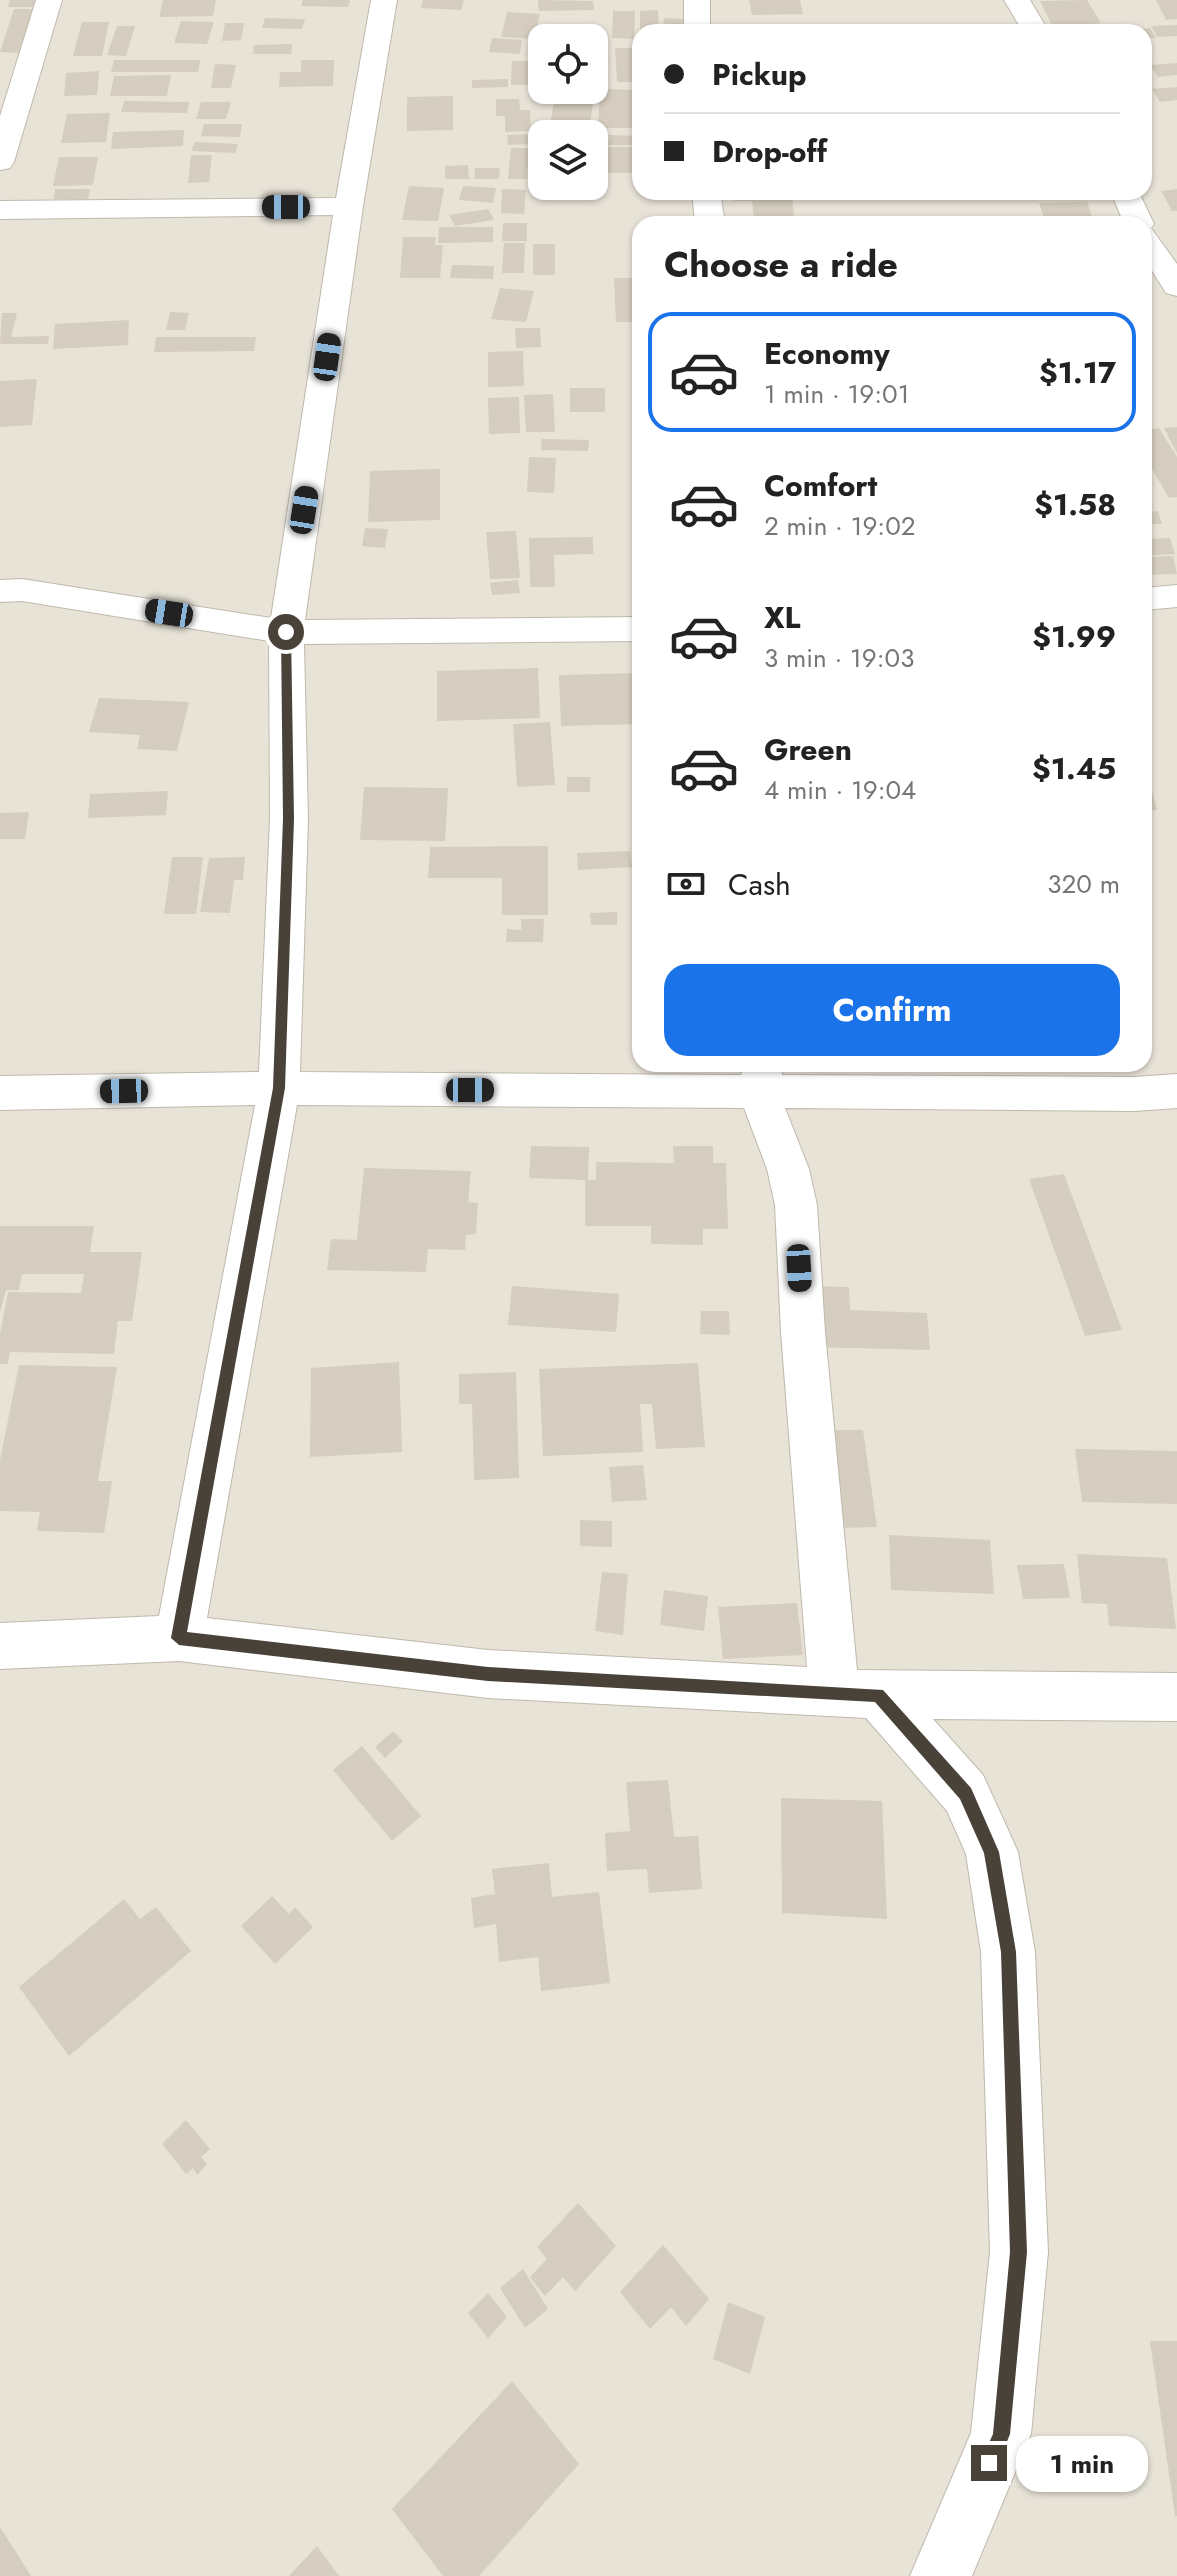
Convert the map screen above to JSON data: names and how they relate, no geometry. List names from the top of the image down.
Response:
{
  "page": {
    "banner": ["Pickup", "Drop-off"],
    "heading": "Choose a ride",
    "list": [
      {
        "name": "Economy",
        "note": "1 min · 19:01",
        "value": "$1.17"
      },
      {
        "name": "Comfort",
        "note": "2 min · 19:02",
        "value": "$1.58"
      },
      {
        "name": "XL",
        "note": "3 min · 19:03",
        "value": "$1.99"
      },
      {
        "name": "Green",
        "note": "4 min · 19:04",
        "value": "$1.45"
      }
    ],
    "pay": ["Cash", "320 m"],
    "buttons": "Confirm",
    "bubble": "1 min"
  }
}
